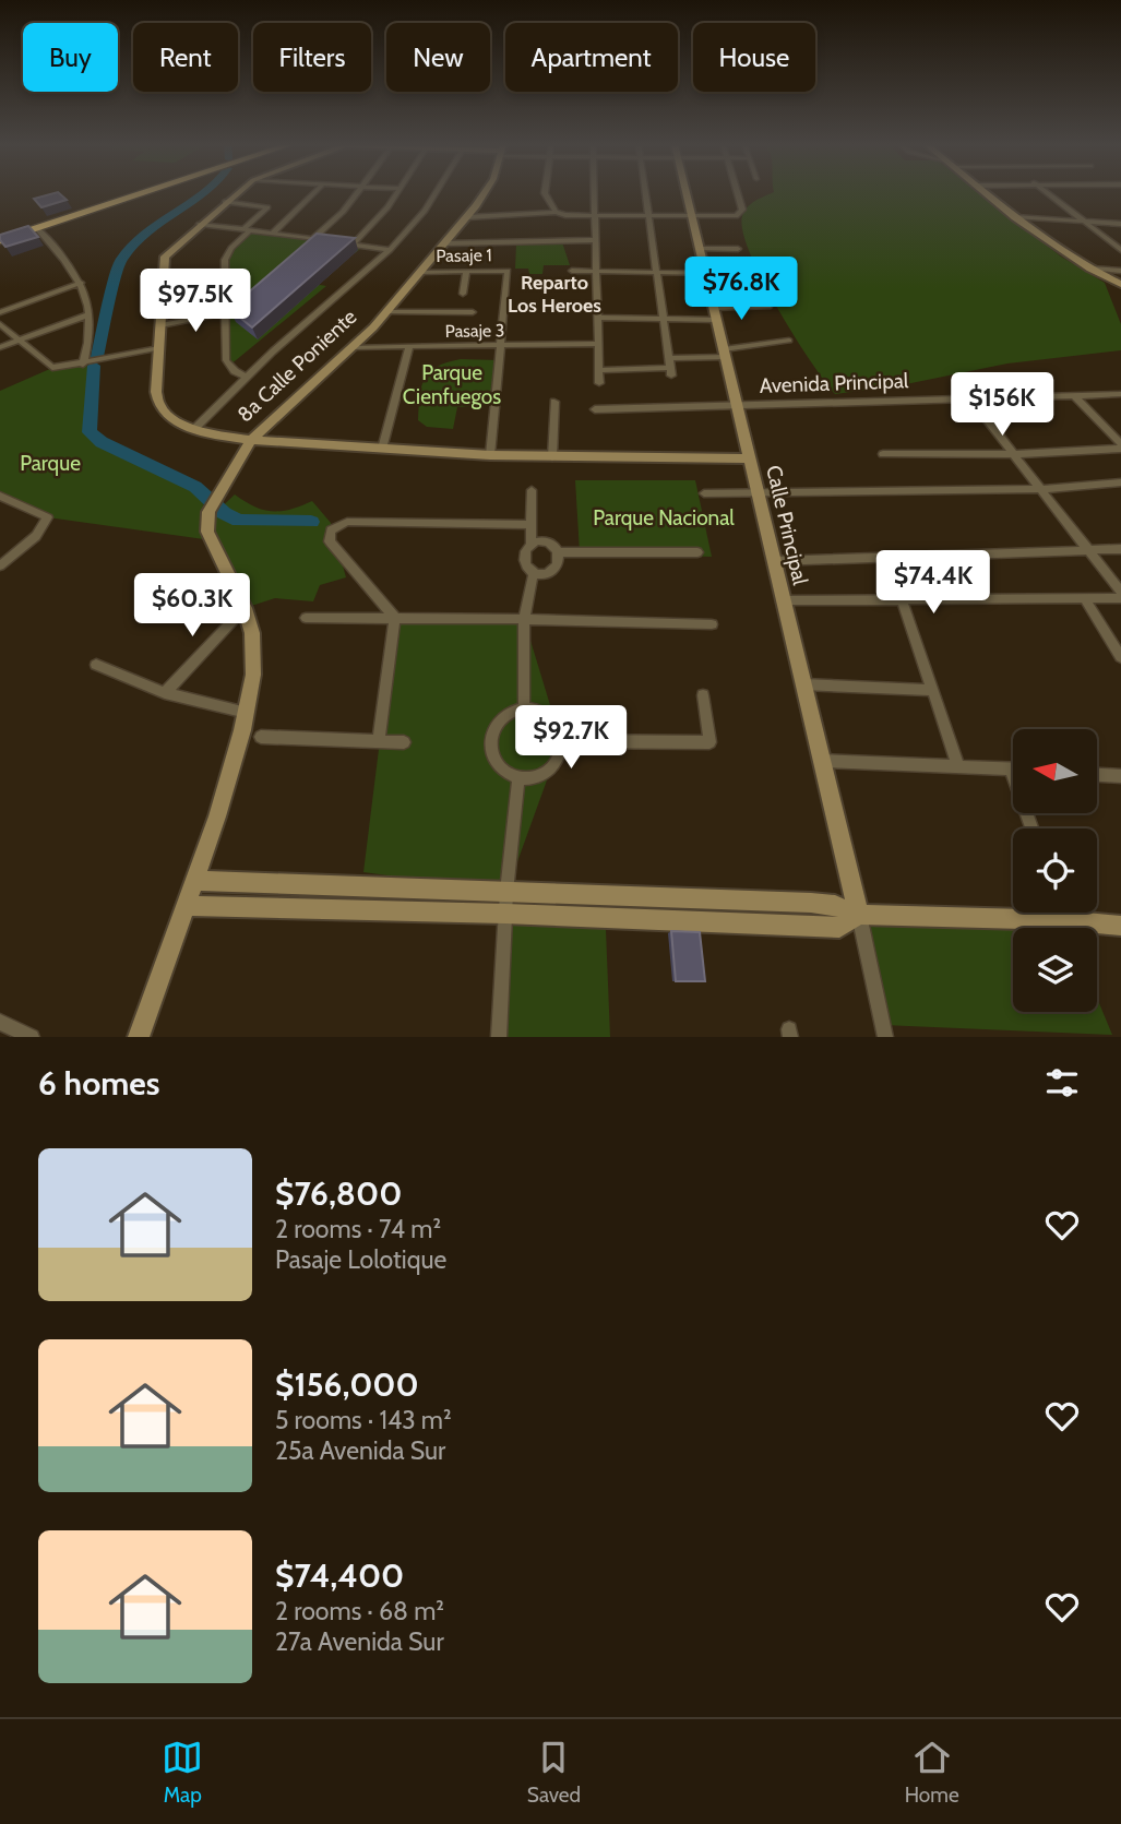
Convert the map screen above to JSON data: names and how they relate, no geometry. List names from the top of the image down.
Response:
{
  "streets": {
    "street": [
      "Pasaje 1",
      "Pasaje 3",
      "8a Calle Poniente",
      "Avenida Principal",
      "Calle Principal"
    ]
  },
  "crossings": [
    ["Pasaje 1", "Pasaje 3"],
    ["Pasaje 1", "8a Calle Poniente"],
    ["Pasaje 1", "Calle Principal"],
    ["Pasaje 3", "8a Calle Poniente"],
    ["Avenida Principal", "Calle Principal"]
  ],
  "districts": ["Reparto Los Heroes"],
  "parks": ["Parque Cienfuegos", "Parque", "Parque Nacional"],
  "north": "left",
  "page": {
    "chip": [
      "Buy",
      "Rent",
      "Filters",
      "New",
      "Apartment",
      "House"
    ],
    "price": [
      "$76.8K",
      "$97.5K",
      "$156K",
      "$74.4K",
      "$60.3K",
      "$92.7K"
    ],
    "heading": "6 homes",
    "list": [
      {
        "name": "$76,800",
        "note": "2 rooms · 74 m² · Pasaje Lolotique"
      },
      {
        "name": "$156,000",
        "note": "5 rooms · 143 m² · 25a Avenida Sur"
      },
      {
        "name": "$74,400",
        "note": "2 rooms · 68 m² · 27a Avenida Sur"
      }
    ],
    "tabs": ["Map", "Saved", "Home"]
  }
}
